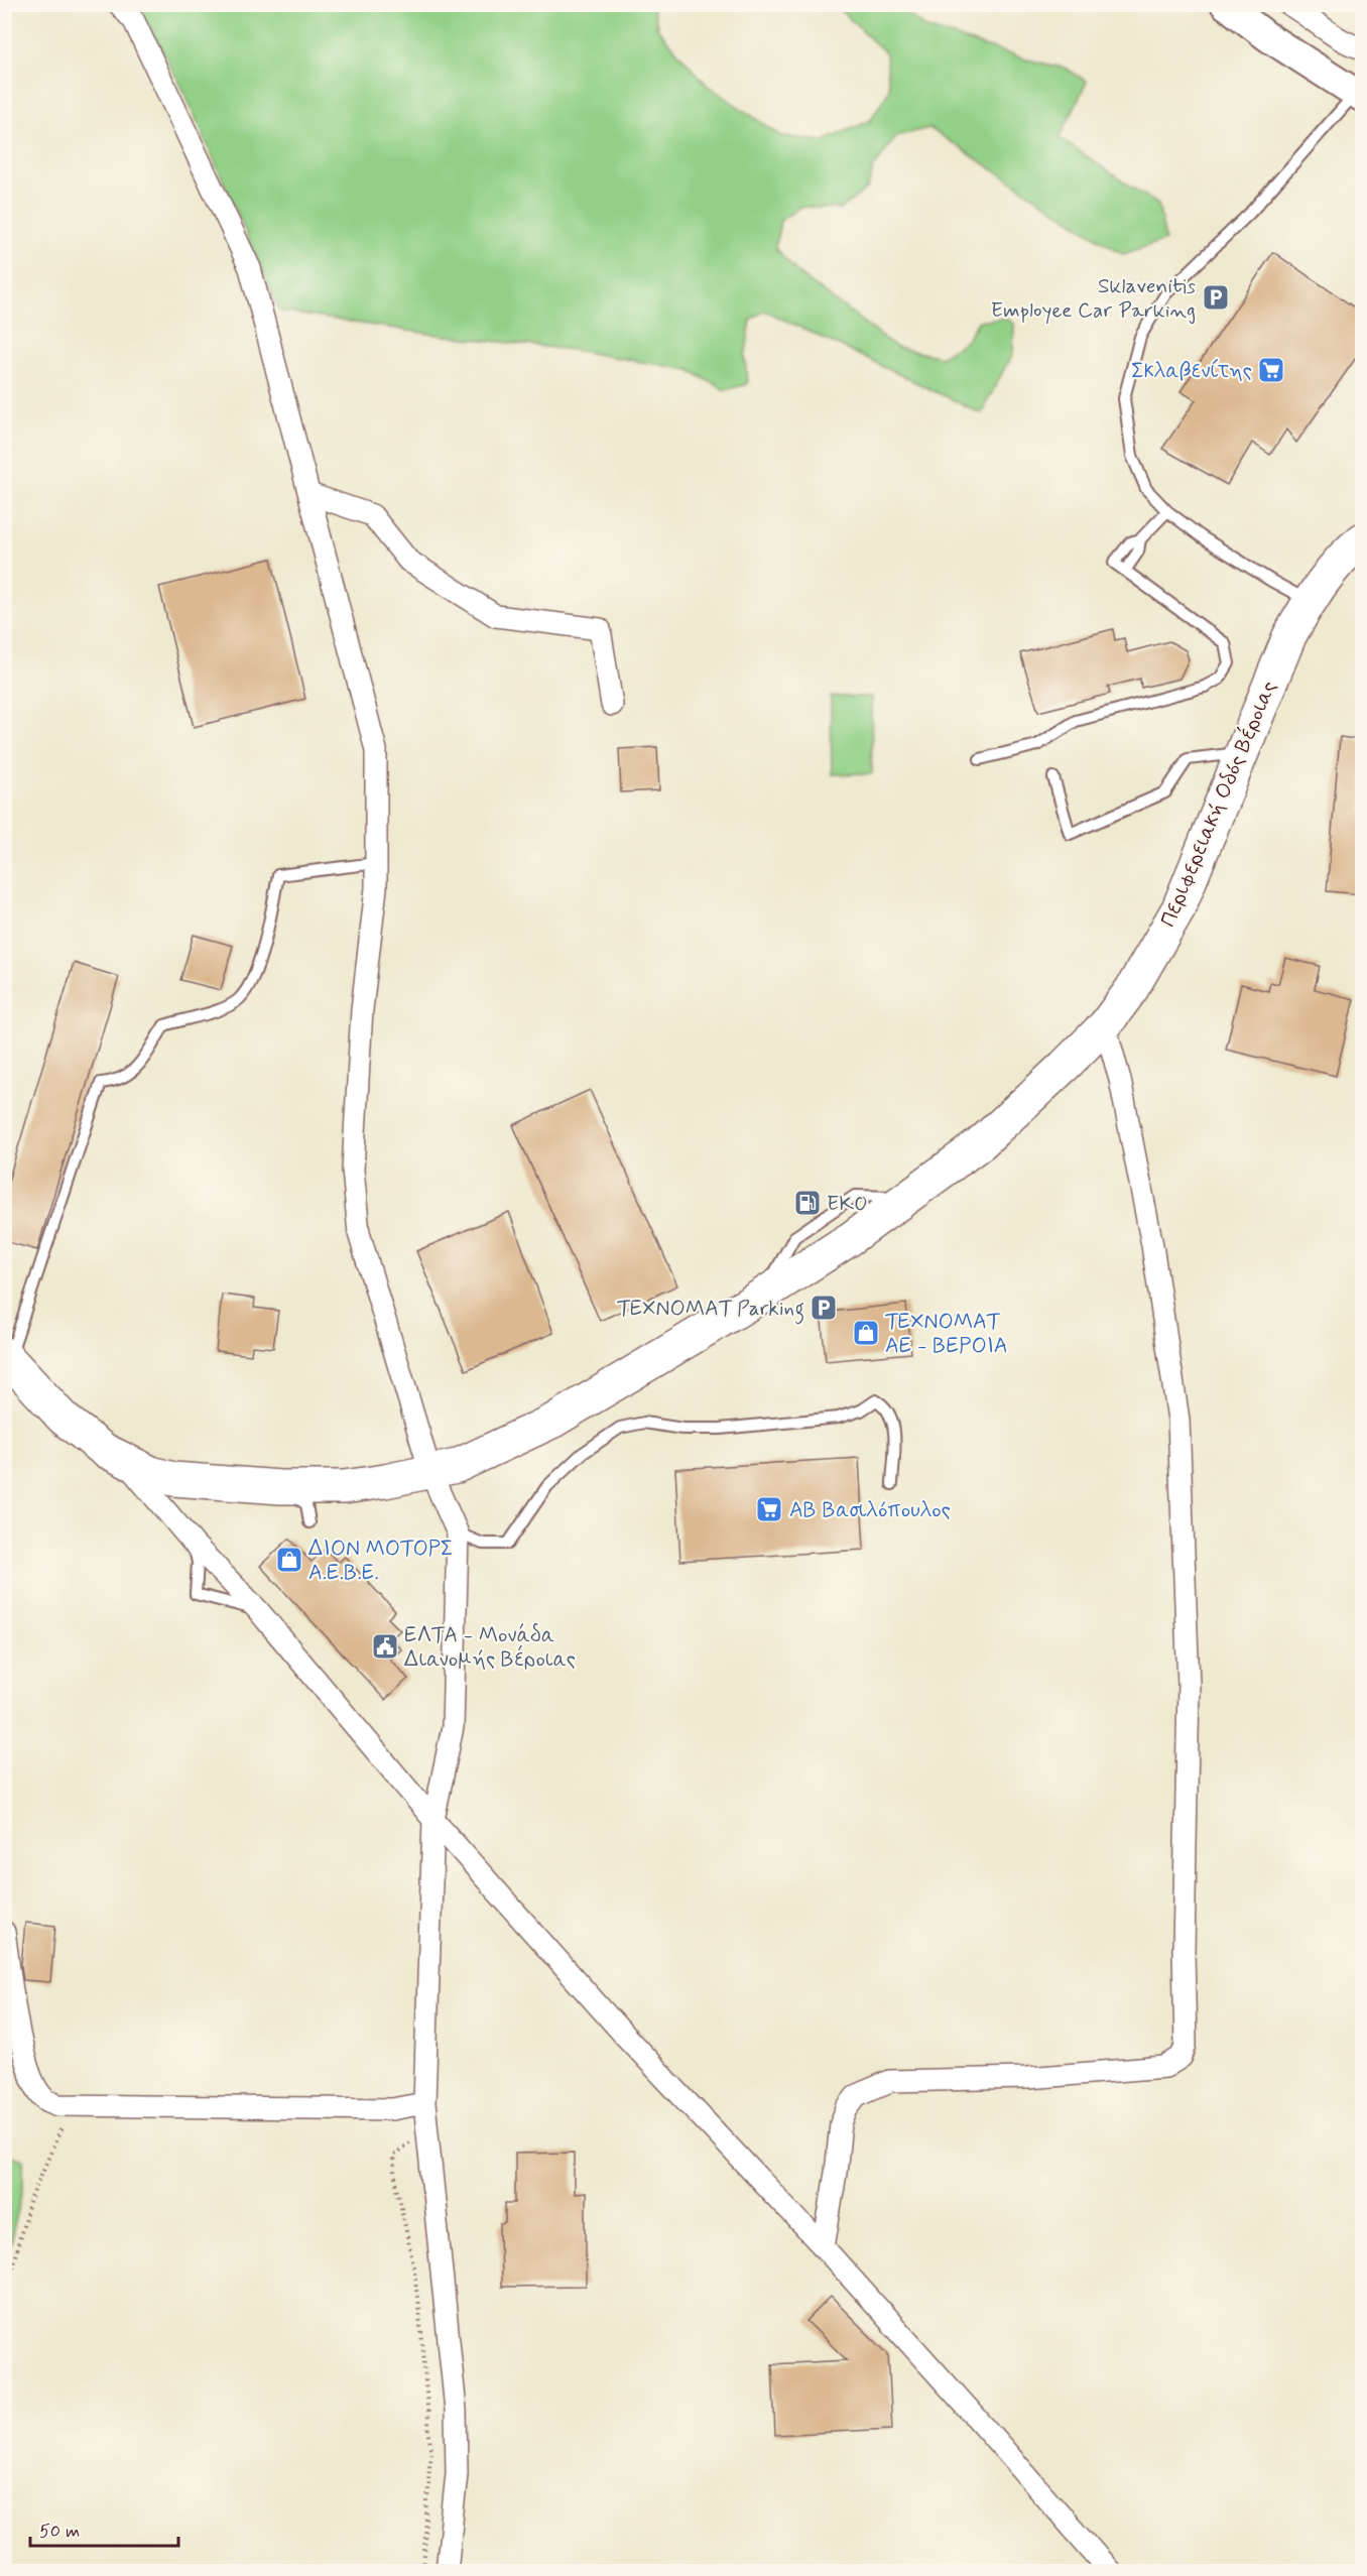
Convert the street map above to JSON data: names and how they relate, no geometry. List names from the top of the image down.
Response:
{
  "streets": {
    "main road": ["Περιφερειακή Οδός Βέροιας"]
  },
  "places": {
    "parking": ["Sklavenitis Employee Car Parking", "ΤΕΧΝΟΜΑΤ Parking"],
    "supermarket": ["Σκλαβενίτης", "ΑΒ Βασιλόπουλος"],
    "fuel station": ["EKO"],
    "shop": ["ΤΕΧΝΟΜΑΤ ΑΕ - ΒΕΡΟΙΑ", "ΔΙΟΝ ΜΟΤΟΡΣ Α.Ε.Β.Ε."],
    "public building": ["ΕΛΤΑ - Μονάδα Διανομής Βέροιας"]
  },
  "scale_bar": "50 m"
}
